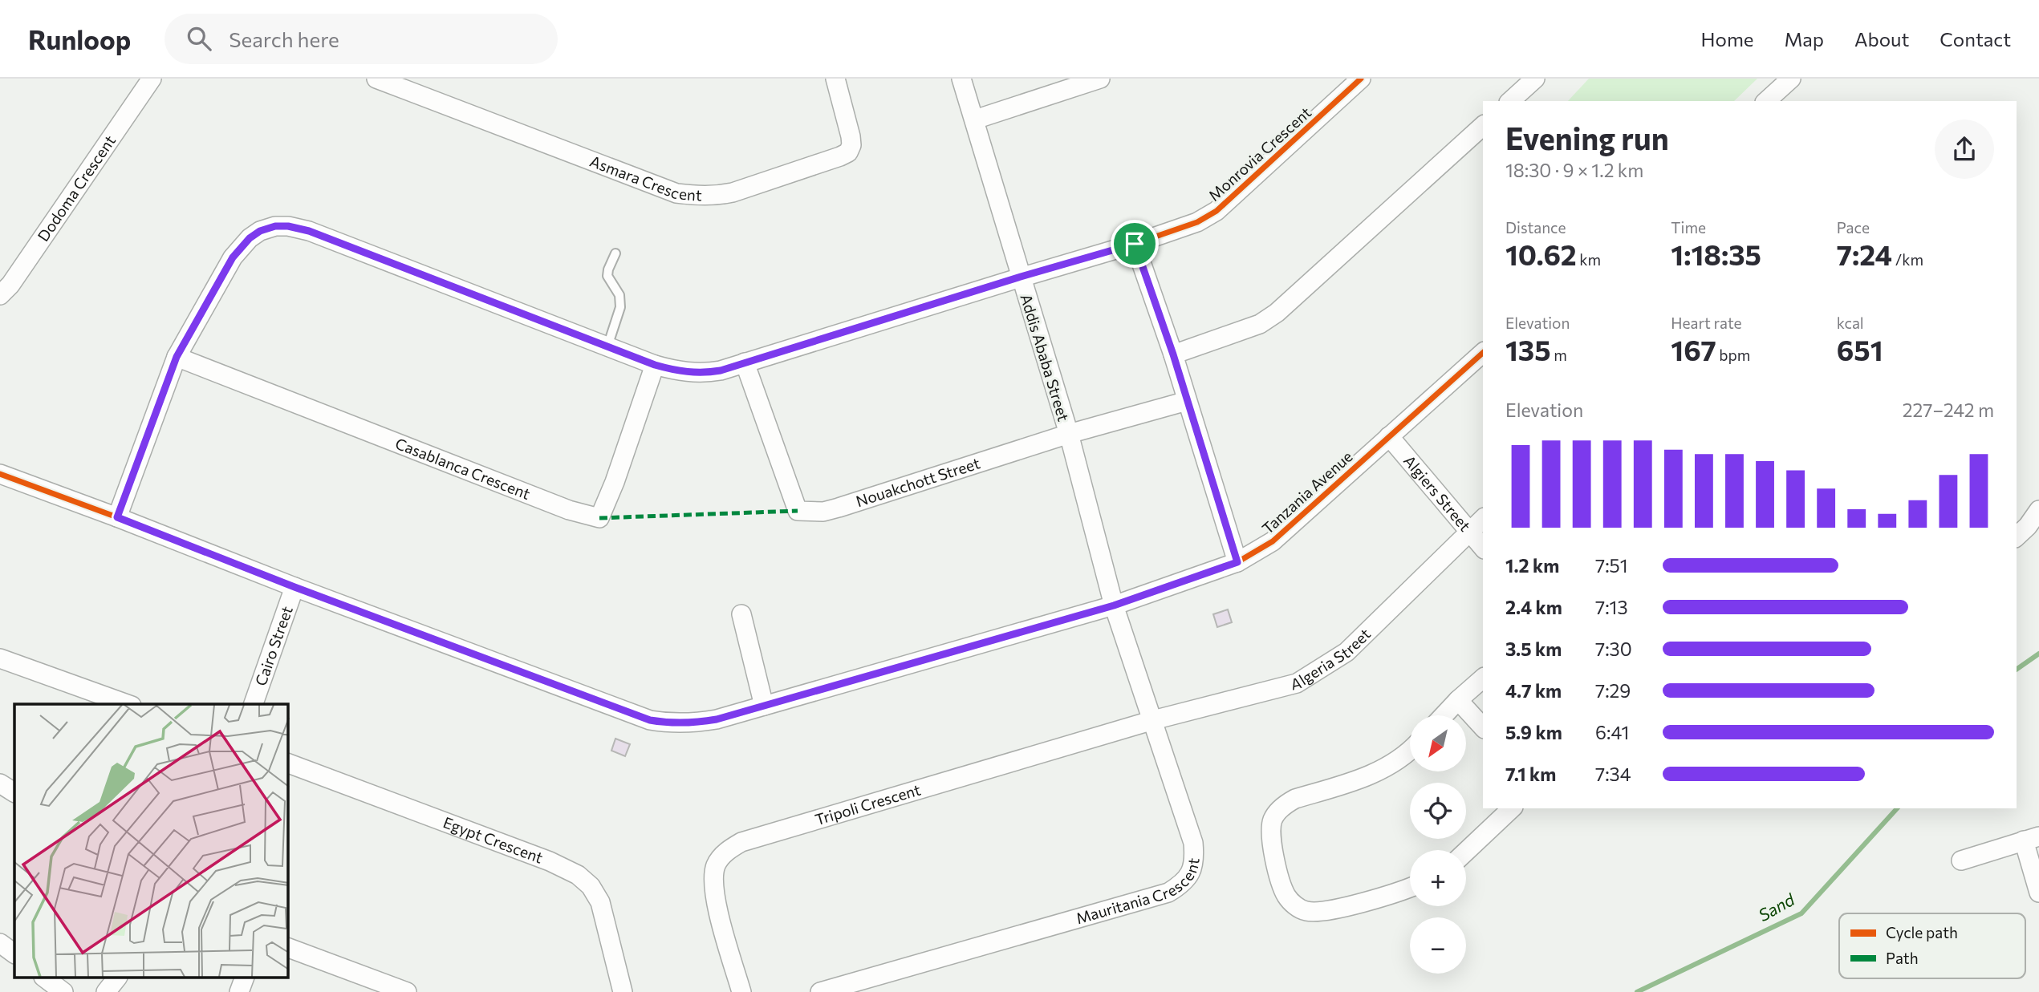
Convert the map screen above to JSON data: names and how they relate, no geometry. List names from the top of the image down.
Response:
{
  "streets": {
    "street": [
      "Monrovia Crescent",
      "Asmara Crescent",
      "Dodoma Crescent",
      "Addis Ababa Street",
      "Casablanca Crescent",
      "Nouakchott Street",
      "Tanzania Avenue",
      "Algiers Street",
      "Cairo Street",
      "Algeria Street",
      "Tripoli Crescent",
      "Egypt Crescent",
      "Mauritania Crescent"
    ]
  },
  "crossings": [
    ["Monrovia Crescent", "Addis Ababa Street"],
    ["Monrovia Crescent", "Casablanca Crescent"],
    ["Monrovia Crescent", "Nouakchott Street"],
    ["Monrovia Crescent", "Tanzania Avenue"],
    ["Addis Ababa Street", "Nouakchott Street"],
    ["Addis Ababa Street", "Tanzania Avenue"],
    ["Addis Ababa Street", "Mauritania Crescent"],
    ["Tanzania Avenue", "Algiers Street"],
    ["Tanzania Avenue", "Cairo Street"],
    ["Tanzania Avenue", "Mauritania Crescent"],
    ["Algiers Street", "Algeria Street"],
    ["Algeria Street", "Tripoli Crescent"],
    ["Algeria Street", "Mauritania Crescent"],
    ["Tripoli Crescent", "Mauritania Crescent"]
  ],
  "water": ["Sand"],
  "legend": ["Cycle path", "Path"],
  "north": "bottom left",
  "page": {
    "header": "Runloop",
    "search": "Search here",
    "nav": [
      "Home",
      "Map",
      "About",
      "Contact"
    ],
    "heading": ["Evening run", "18:30 · 9 × 1.2 km"],
    "stats": [
      ["Distance", "10.62 km"],
      ["Time", "1:18:35"],
      ["Pace", "7:24 /km"],
      ["Elevation", "135 m"],
      ["Heart rate", "167 bpm"],
      ["kcal", "651"]
    ],
    "chart": ["Elevation", "227–242 m"],
    "list": [
      {
        "name": "1.2 km",
        "note": "7:51"
      },
      {
        "name": "2.4 km",
        "note": "7:13"
      },
      {
        "name": "3.5 km",
        "note": "7:30"
      },
      {
        "name": "4.7 km",
        "note": "7:29"
      },
      {
        "name": "5.9 km",
        "note": "6:41"
      },
      {
        "name": "7.1 km",
        "note": "7:34"
      }
    ],
    "map_buttons": ["+", "−"]
  }
}
